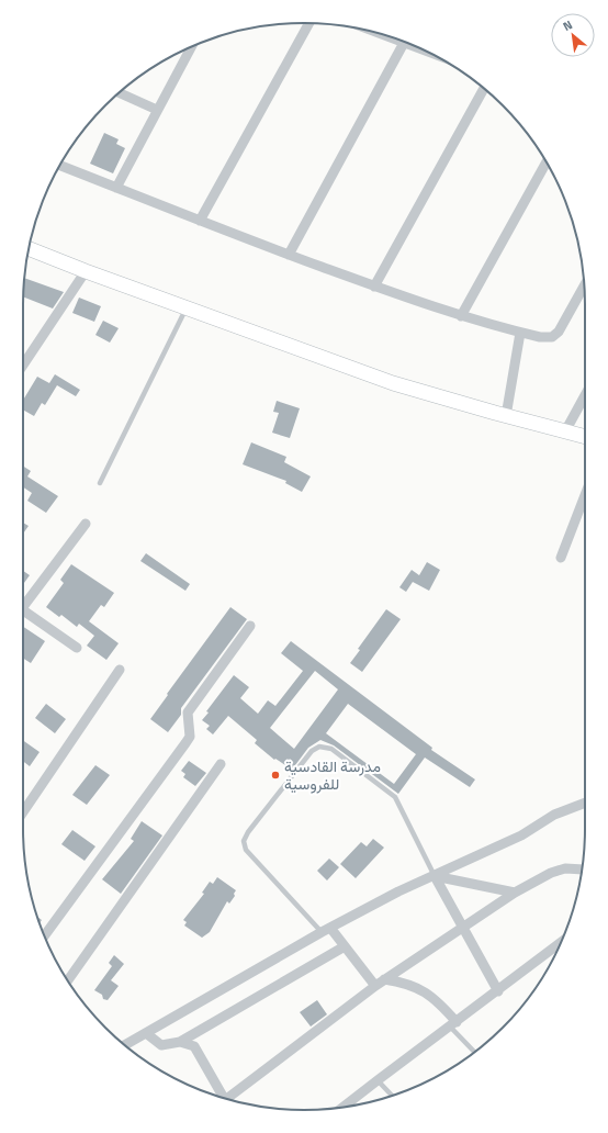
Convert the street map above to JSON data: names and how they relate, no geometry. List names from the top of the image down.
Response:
{
  "places": ["مدرسة القادسية للفروسية"],
  "north": "top left"
}
